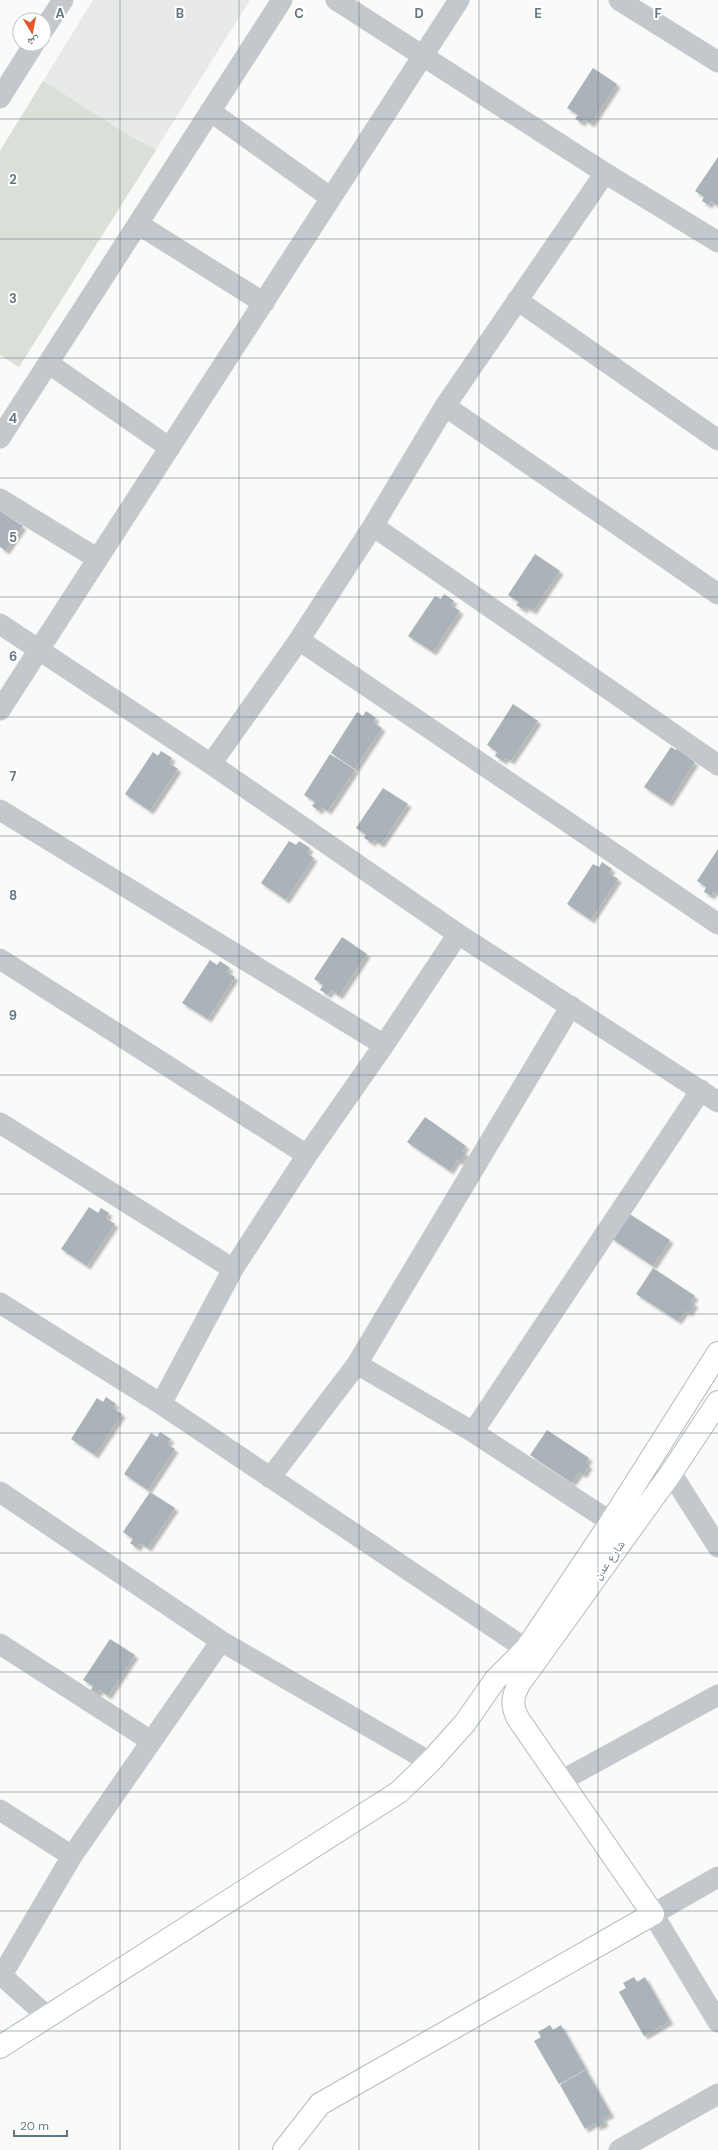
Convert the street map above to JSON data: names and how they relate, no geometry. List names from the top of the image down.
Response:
{
  "streets": {
    "street": ["شارع عدن"]
  },
  "scale_bar": "20 m",
  "north": "bottom",
  "grid": {
    "columns": [
      "A",
      "B",
      "C",
      "D",
      "E",
      "F"
    ],
    "rows": [
      "2",
      "3",
      "4",
      "5",
      "6",
      "7",
      "8",
      "9"
    ]
  }
}
